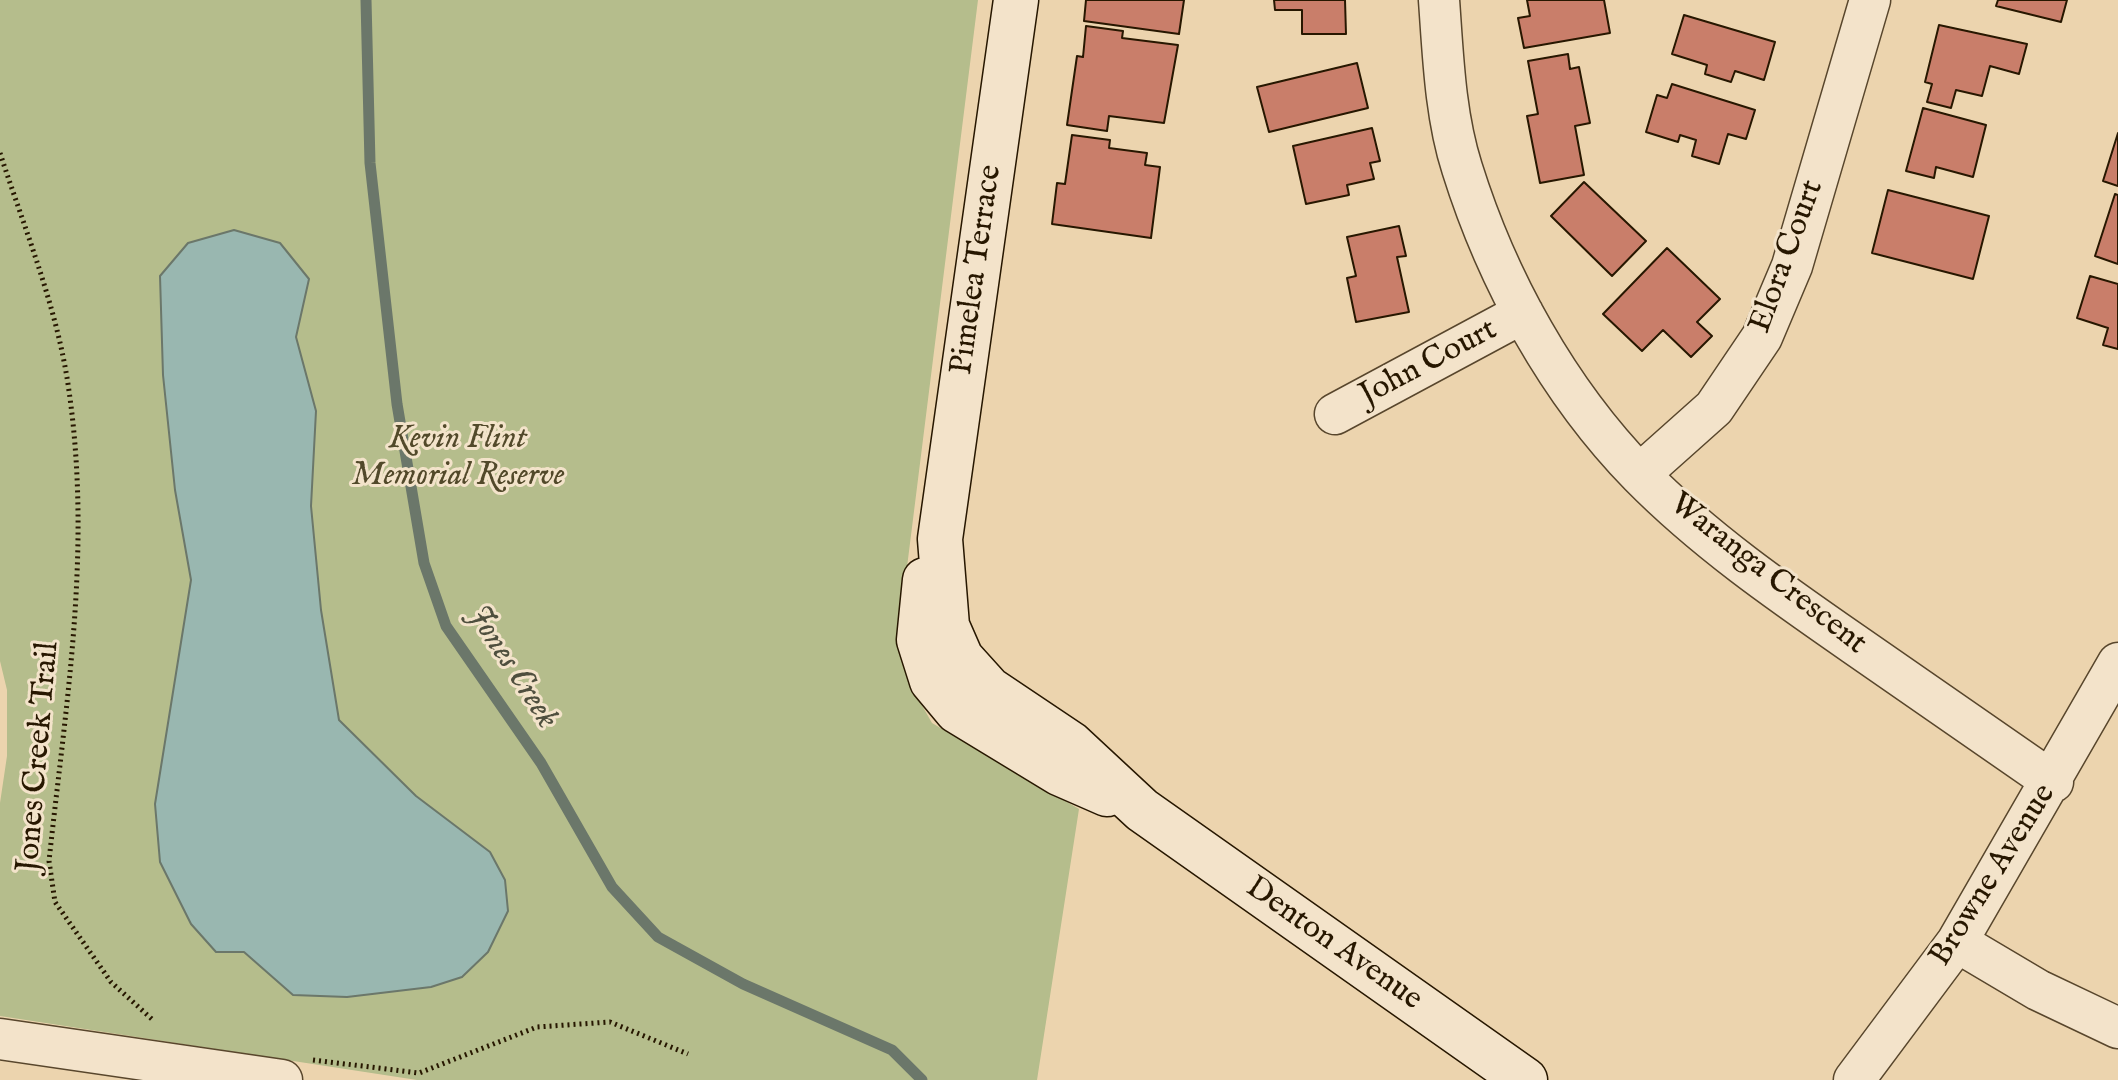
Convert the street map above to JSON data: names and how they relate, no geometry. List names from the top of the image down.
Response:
{
  "streets": {
    "street": [
      "Elora Court",
      "Pimelea Terrace",
      "John Court",
      "Waranga Crescent",
      "Browne Avenue",
      "Denton Avenue"
    ],
    "path": ["Jones Creek Trail"]
  },
  "crossings": [
    ["Elora Court", "Waranga Crescent"],
    ["Pimelea Terrace", "Denton Avenue"],
    ["John Court", "Waranga Crescent"],
    ["Waranga Crescent", "Browne Avenue"]
  ],
  "water": ["Jones Creek"],
  "parks": ["Kevin Flint Memorial Reserve"]
}
